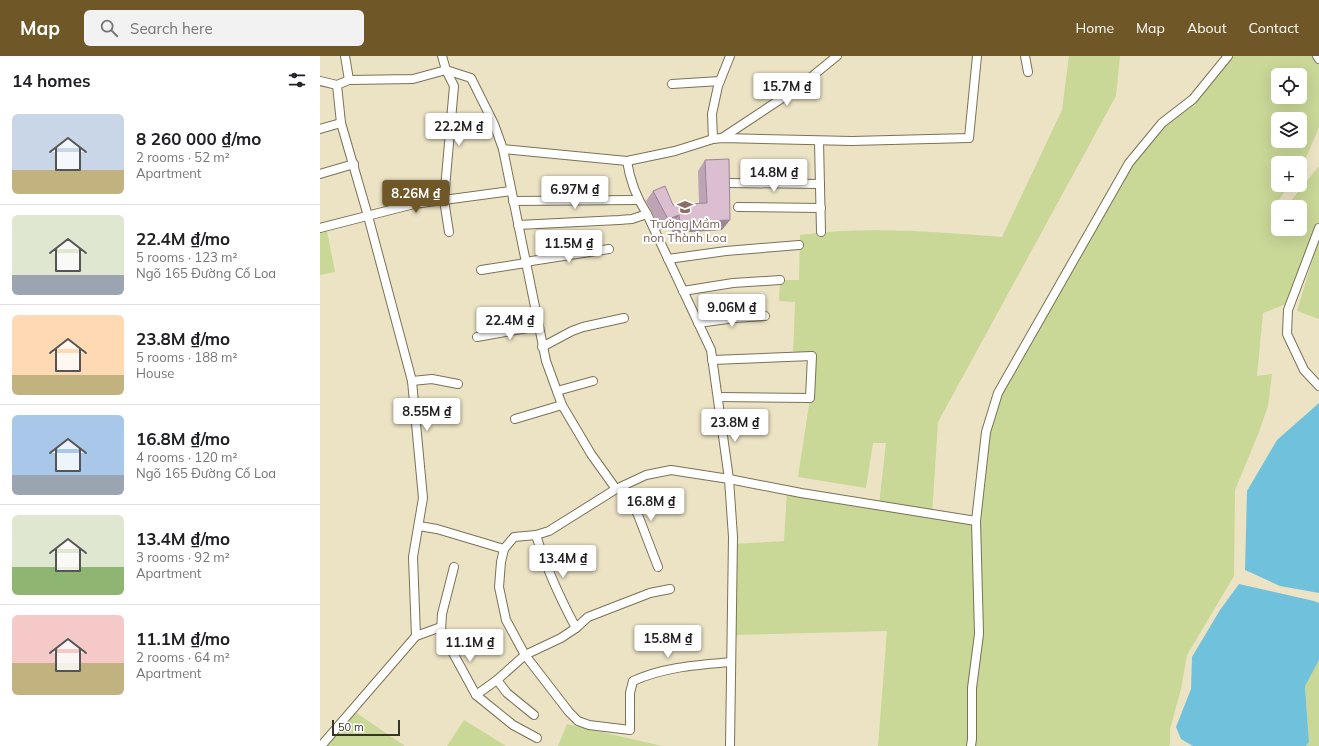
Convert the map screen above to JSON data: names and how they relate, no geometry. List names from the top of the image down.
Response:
{
  "places": {
    "school or university": ["Trường Mầm non Thành Loa"]
  },
  "scale_bar": "50 m",
  "page": {
    "header": "Map",
    "search": "Search here",
    "nav": [
      "Home",
      "Map",
      "About",
      "Contact"
    ],
    "heading": "14 homes",
    "map_buttons": ["+", "−"],
    "price": [
      "15.7M ₫",
      "22.2M ₫",
      "14.8M ₫",
      "6.97M ₫",
      "8.26M ₫",
      "11.5M ₫",
      "9.06M ₫",
      "22.4M ₫",
      "8.55M ₫",
      "23.8M ₫",
      "16.8M ₫",
      "13.4M ₫",
      "15.8M ₫",
      "11.1M ₫"
    ],
    "list": [
      {
        "name": "8 260 000 ₫/mo",
        "note": "2 rooms · 52 m² · Apartment"
      },
      {
        "name": "22.4M ₫/mo",
        "note": "5 rooms · 123 m² · Ngõ 165 Đường Cổ Loa"
      },
      {
        "name": "23.8M ₫/mo",
        "note": "5 rooms · 188 m² · House"
      },
      {
        "name": "16.8M ₫/mo",
        "note": "4 rooms · 120 m² · Ngõ 165 Đường Cổ Loa"
      },
      {
        "name": "13.4M ₫/mo",
        "note": "3 rooms · 92 m² · Apartment"
      },
      {
        "name": "11.1M ₫/mo",
        "note": "2 rooms · 64 m² · Apartment"
      }
    ],
    "scale": "50 m"
  }
}
